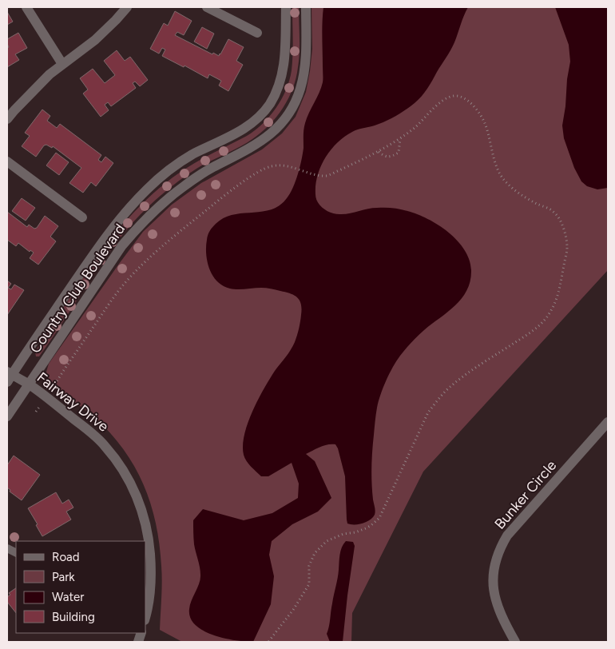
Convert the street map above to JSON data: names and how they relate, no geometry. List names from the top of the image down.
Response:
{
  "streets": {
    "street": ["Country Club Boulevard", "Fairway Drive", "Bunker Circle"]
  },
  "crossings": [
    ["Country Club Boulevard", "Fairway Drive"]
  ],
  "legend": [
    "Road",
    "Park",
    "Water",
    "Building"
  ]
}
